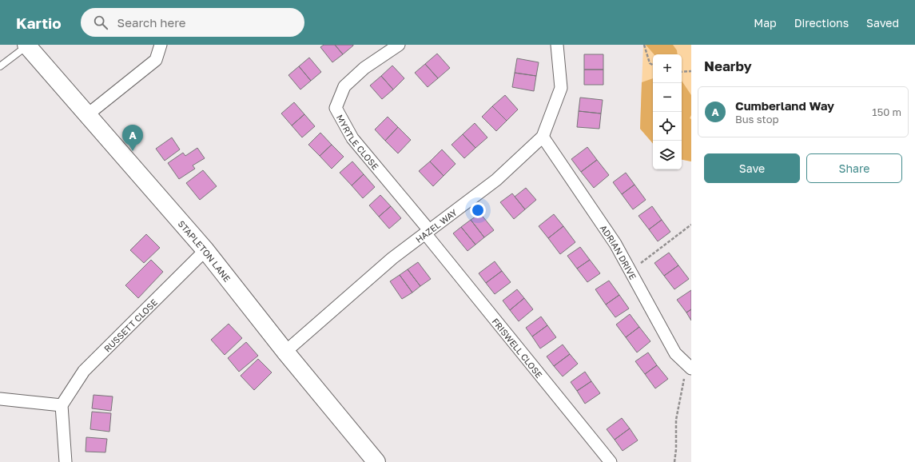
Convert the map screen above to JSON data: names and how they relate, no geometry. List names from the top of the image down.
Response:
{
  "streets": {
    "street": [
      "MYRTLE CLOSE",
      "HAZEL WAY",
      "STAPLETON LANE",
      "ADRIAN DRIVE",
      "RUSSETT CLOSE",
      "FRISWELL CLOSE"
    ]
  },
  "crossings": [
    ["MYRTLE CLOSE", "HAZEL WAY"],
    ["MYRTLE CLOSE", "FRISWELL CLOSE"],
    ["HAZEL WAY", "STAPLETON LANE"],
    ["HAZEL WAY", "ADRIAN DRIVE"],
    ["HAZEL WAY", "FRISWELL CLOSE"],
    ["STAPLETON LANE", "RUSSETT CLOSE"]
  ],
  "page": {
    "header": "Kartio",
    "search": "Search here",
    "nav": ["Map", "Directions", "Saved"],
    "heading": "Nearby",
    "map_buttons": ["+", "−"],
    "list": [
      {
        "mark": "A",
        "name": "Cumberland Way",
        "note": "Bus stop",
        "value": "150 m"
      }
    ],
    "pins": "A",
    "buttons": ["Save", "Share"]
  }
}
